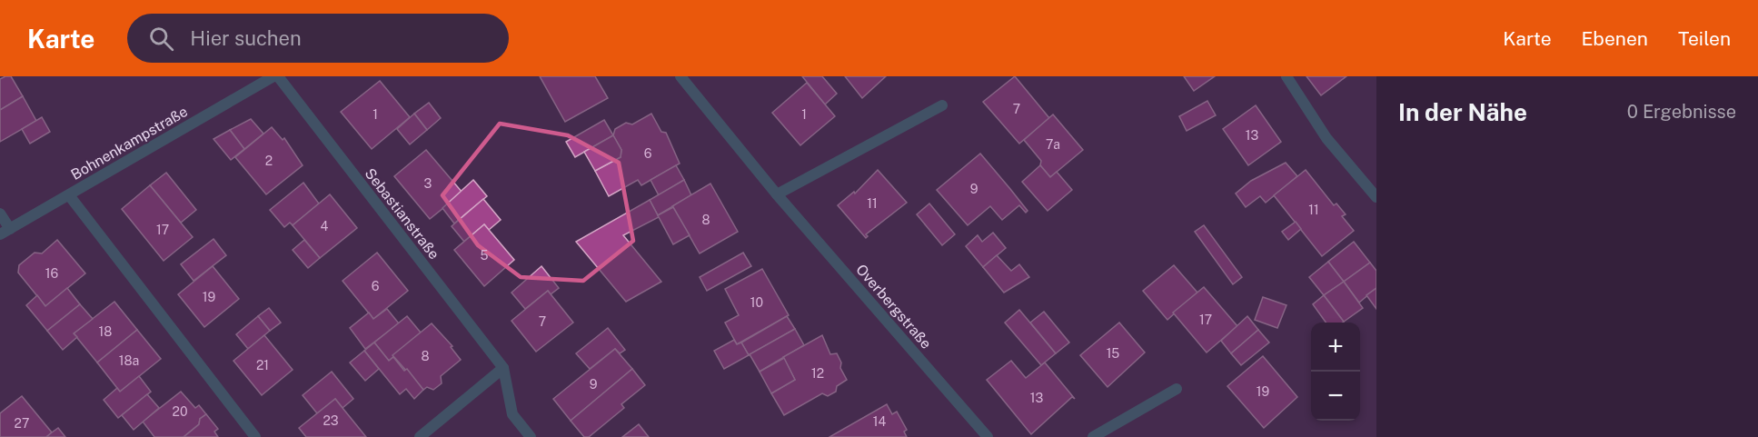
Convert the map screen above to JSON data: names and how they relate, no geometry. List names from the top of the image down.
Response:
{
  "streets": {
    "street": ["Bohnenkampstraße", "Sebastianstraße", "Overbergstraße"]
  },
  "house_numbers": [
    "7",
    "1",
    "1",
    "13",
    "7a",
    "6",
    "2",
    "3",
    "9",
    "11",
    "11",
    "8",
    "4",
    "17",
    "5",
    "16",
    "6",
    "19",
    "10",
    "17",
    "7",
    "18",
    "15",
    "8",
    "18a",
    "21",
    "12",
    "9",
    "19",
    "13",
    "20",
    "23",
    "14",
    "27"
  ],
  "page": {
    "header": "Karte",
    "search": "Hier suchen",
    "nav": ["Karte", "Ebenen", "Teilen"],
    "heading": ["In der Nähe", "0 Ergebnisse"],
    "map_buttons": ["+", "−"]
  }
}
